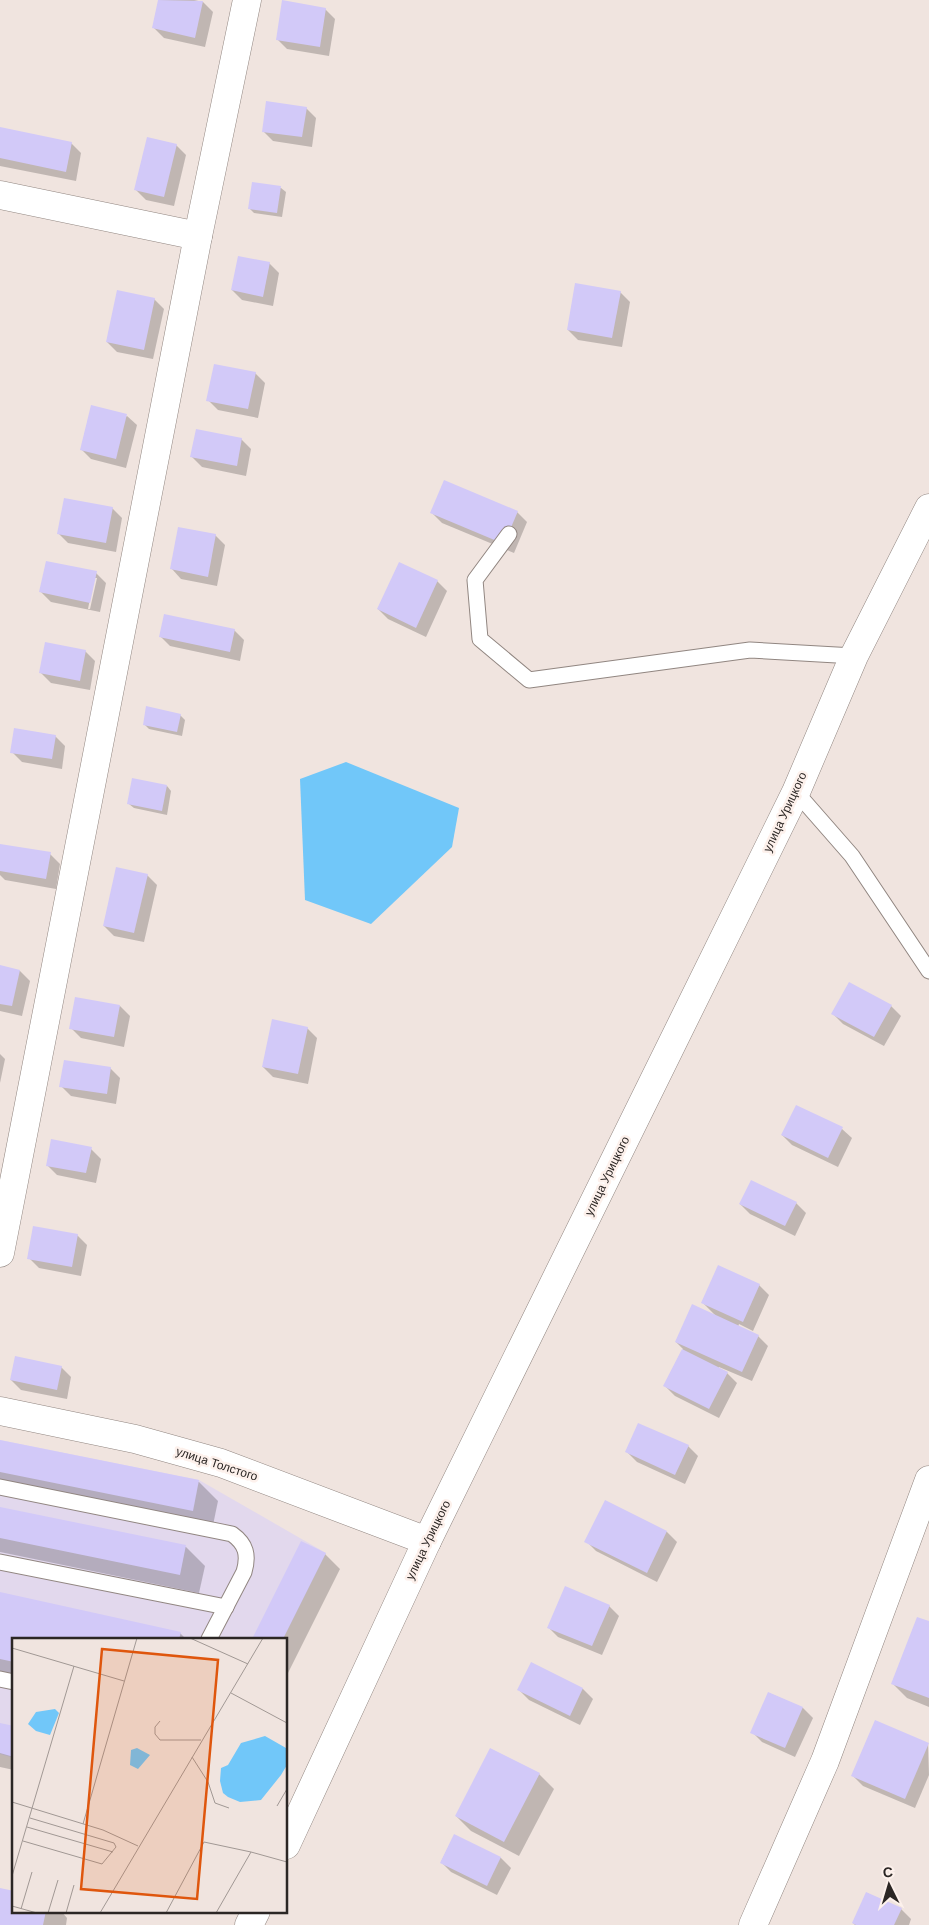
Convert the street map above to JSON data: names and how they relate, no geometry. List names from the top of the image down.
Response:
{
  "streets": {
    "street": ["улица Урицкого", "улица Толстого"]
  },
  "crossings": [
    ["улица Урицкого", "улица Толстого"]
  ],
  "north": "top"
}
